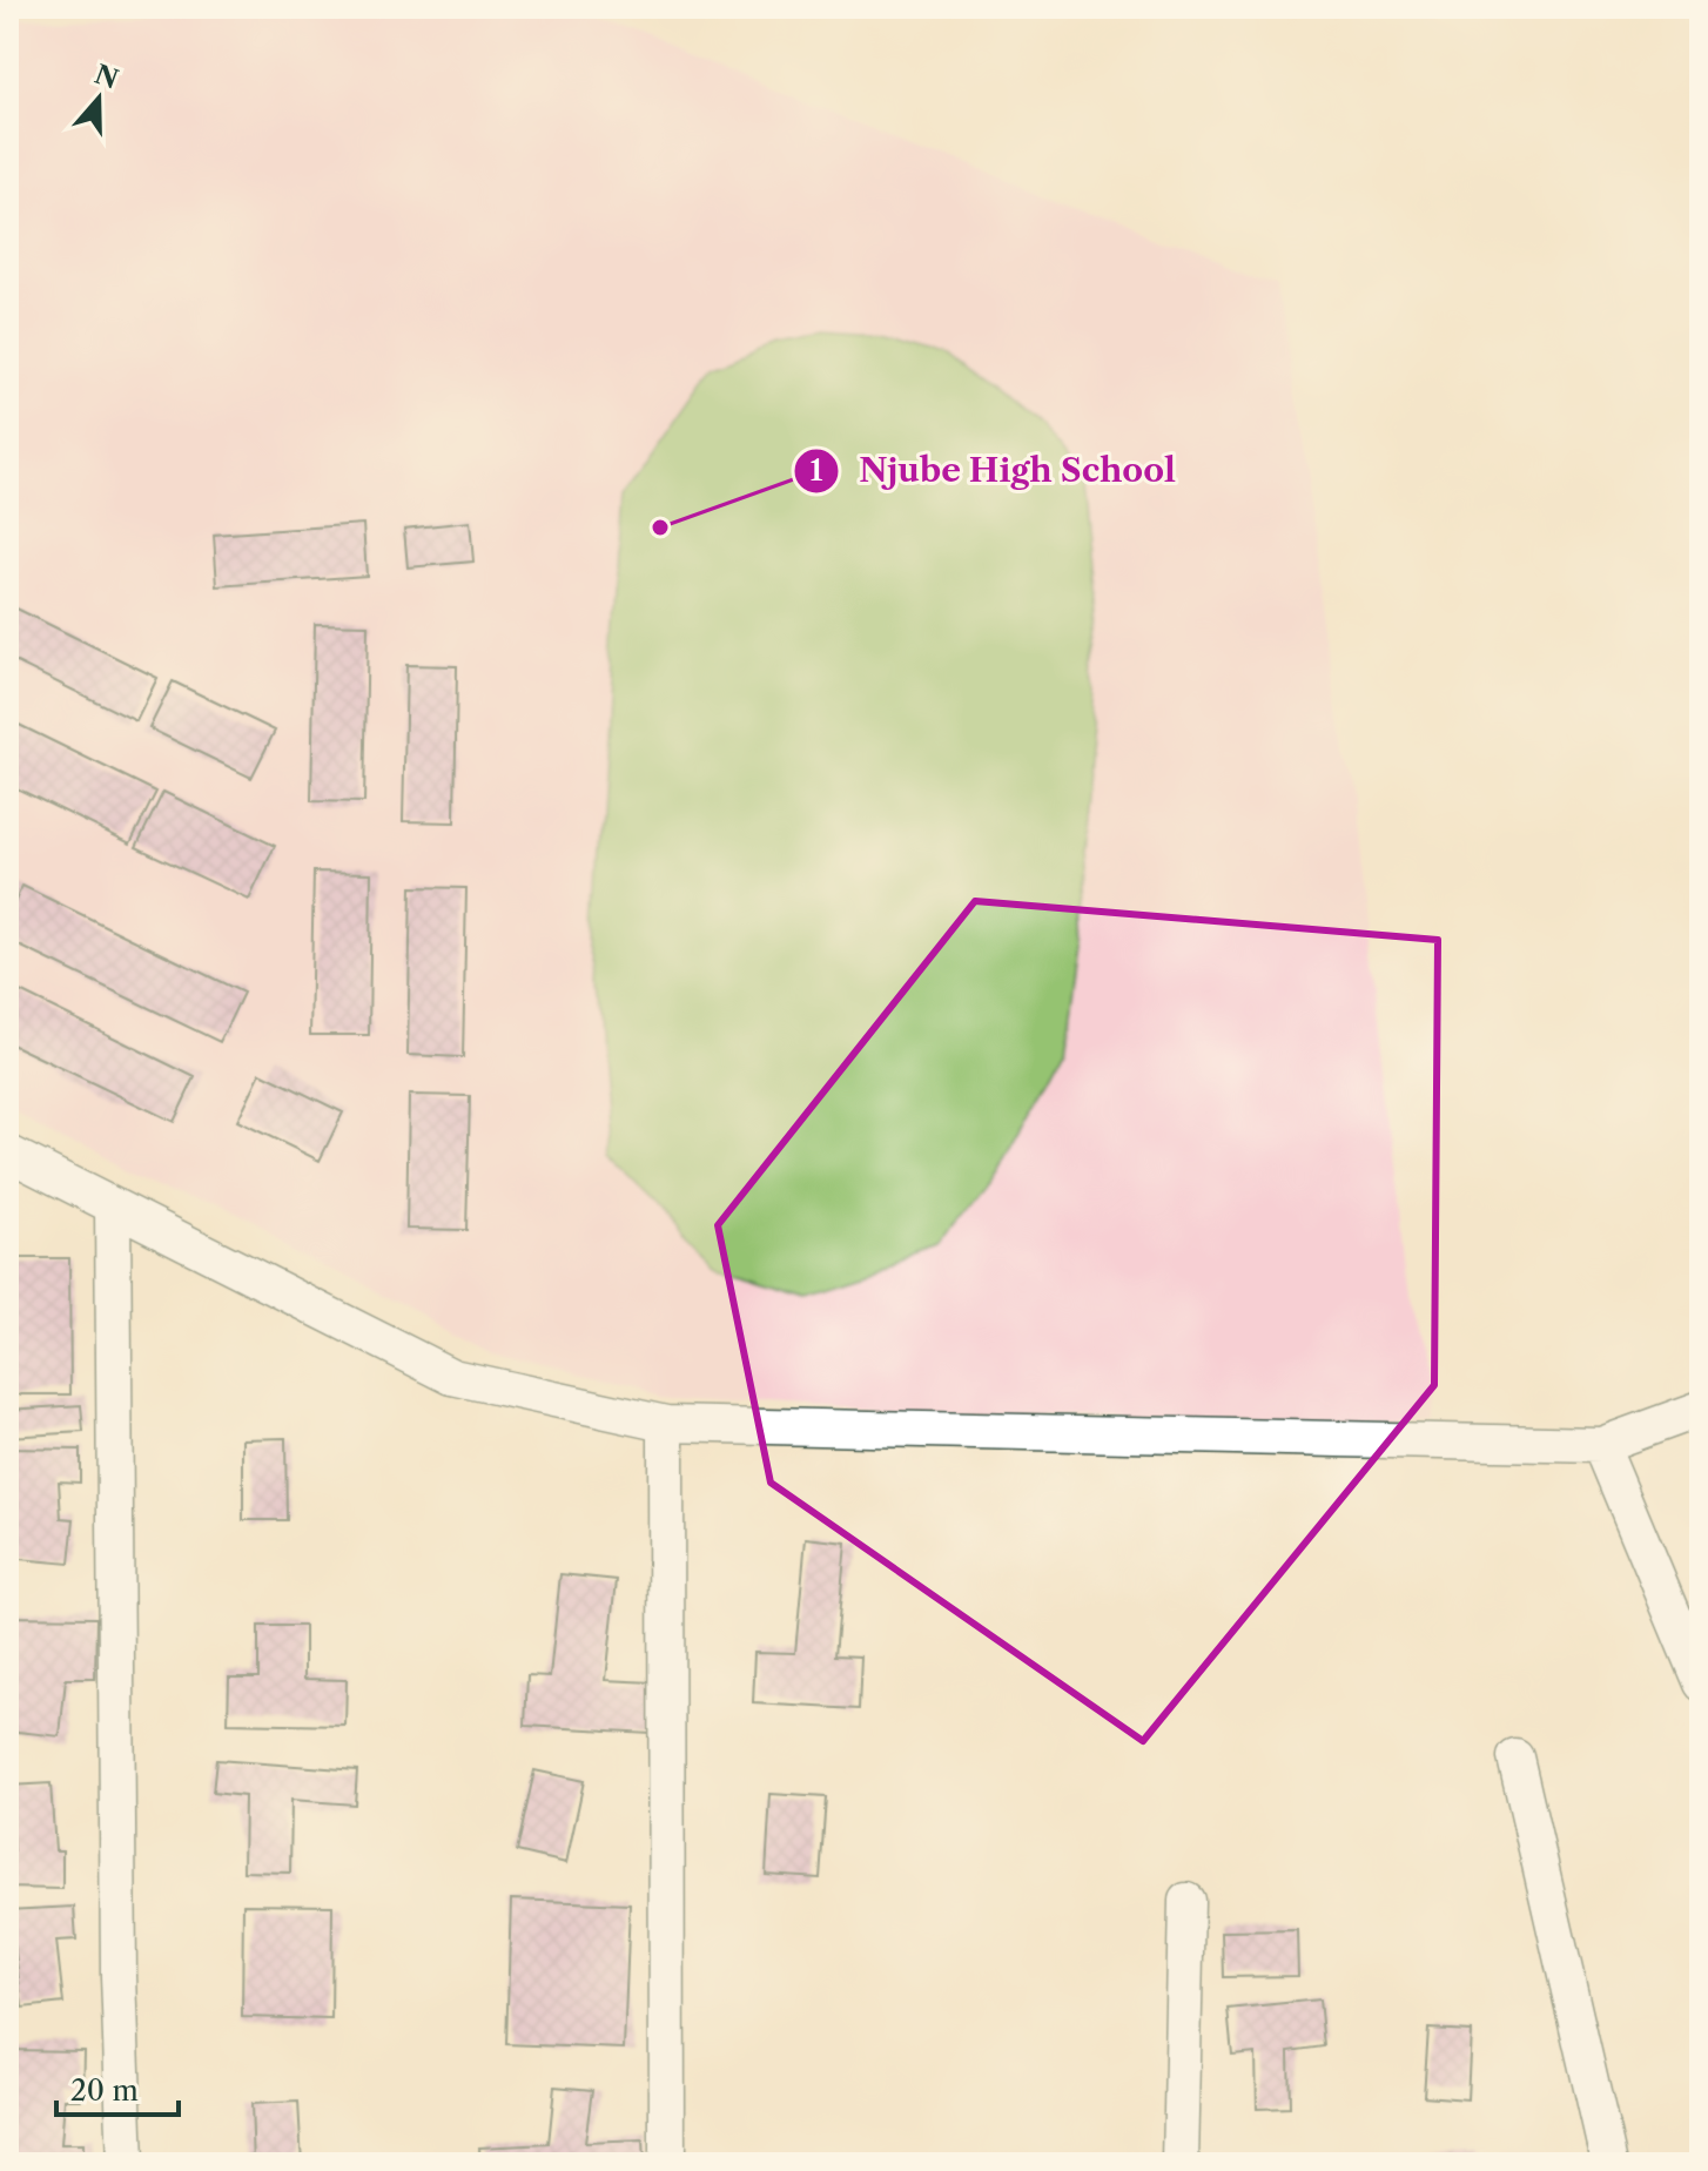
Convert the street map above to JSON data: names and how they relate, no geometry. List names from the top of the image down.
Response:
{
  "places": ["Njube High School"],
  "scale_bar": "20 m",
  "north": "top"
}
